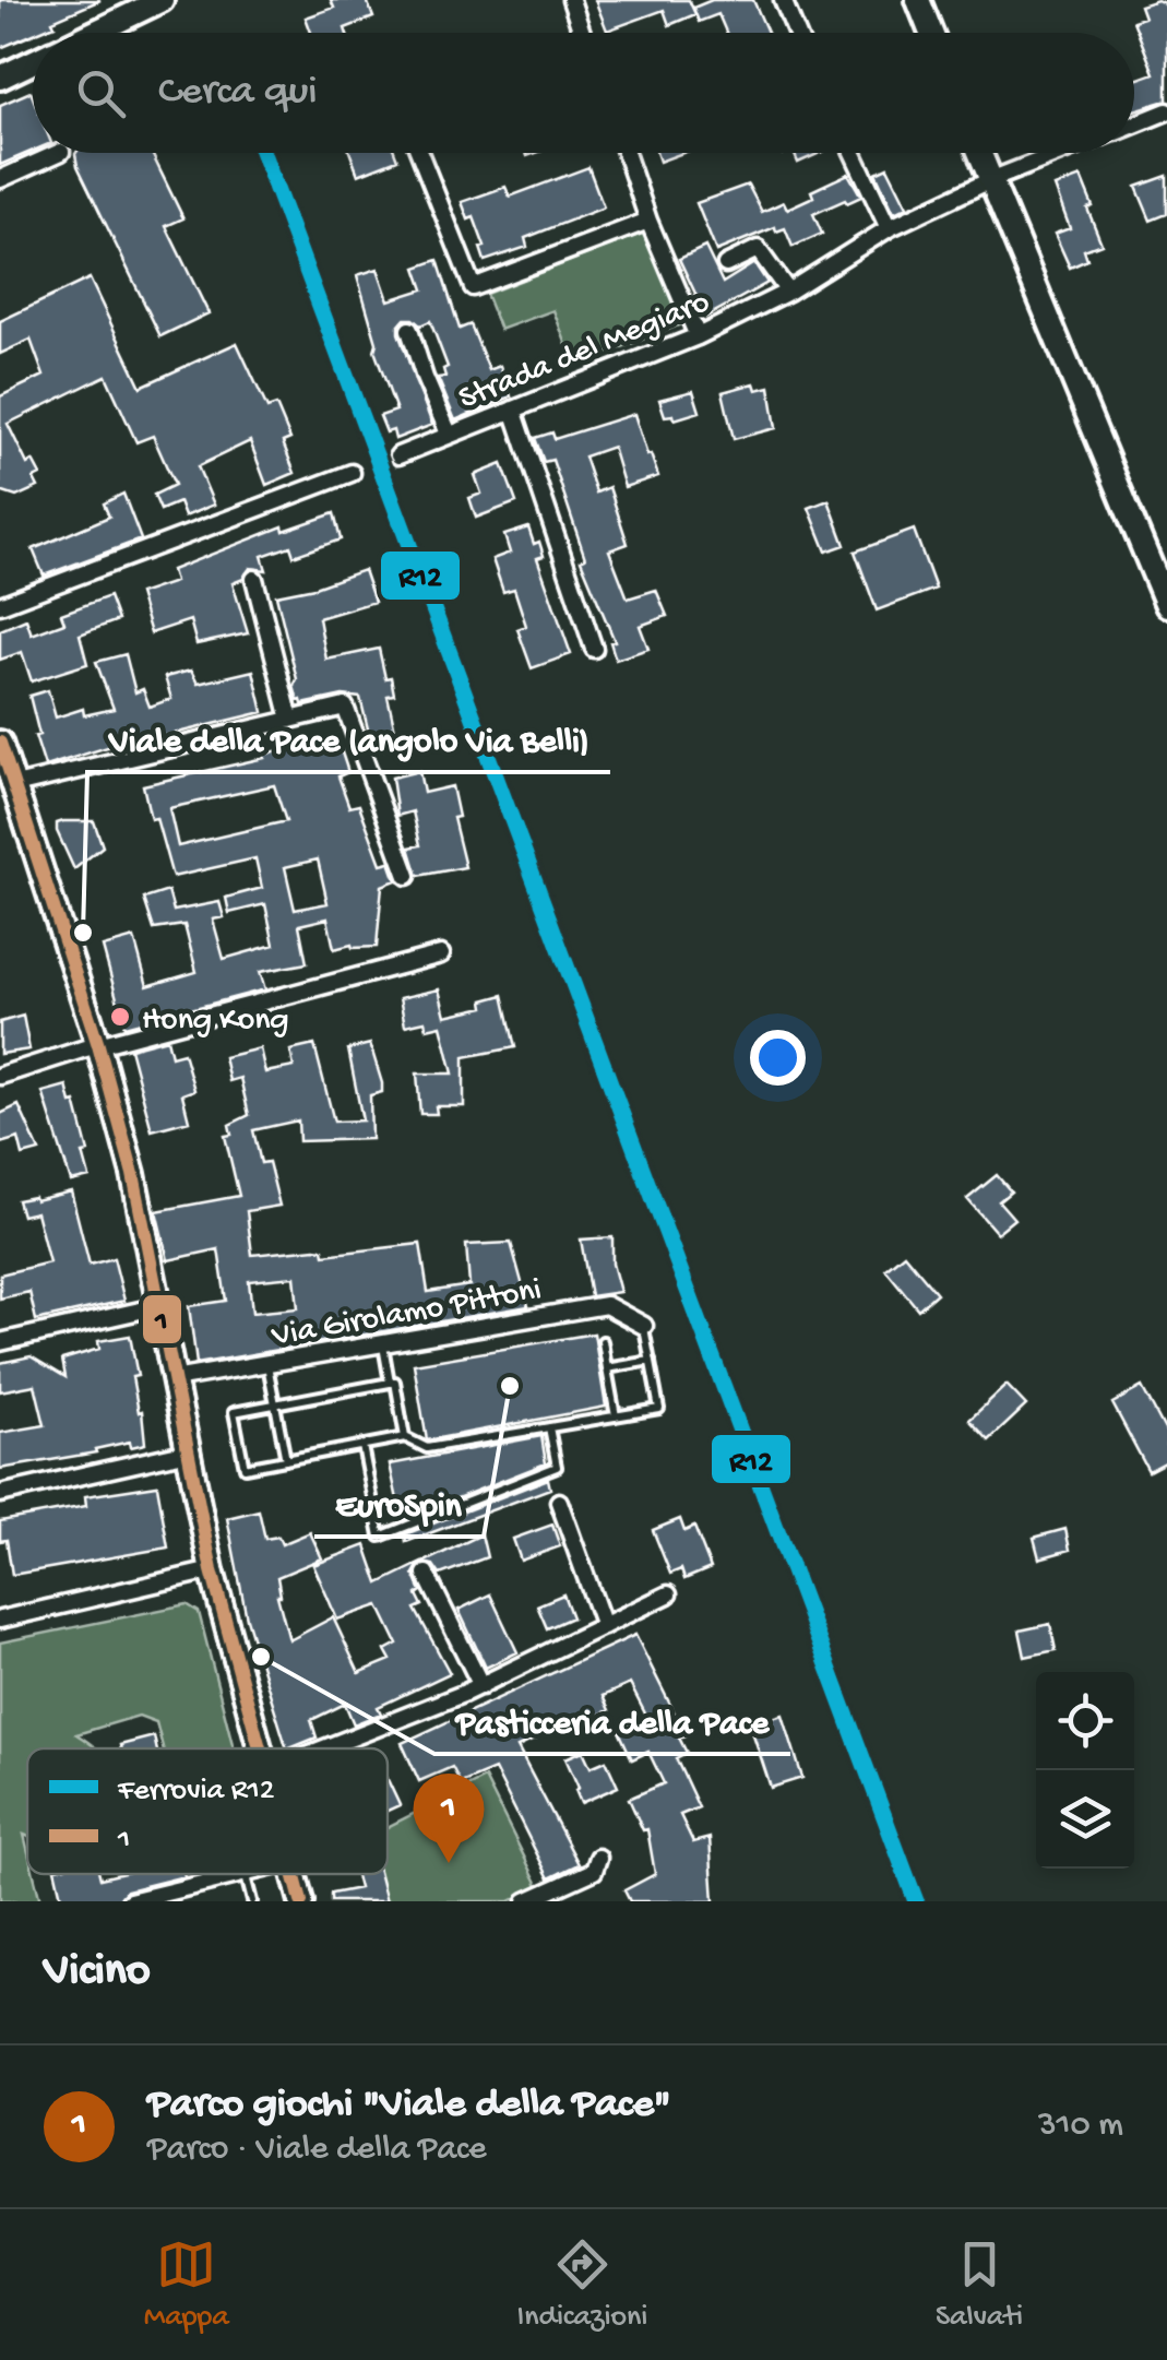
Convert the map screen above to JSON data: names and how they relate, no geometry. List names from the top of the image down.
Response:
{
  "streets": {
    "street": ["Strada del Megiaro", "Via Girolamo Pittoni"]
  },
  "places": [
    "Viale della Pace (angolo Via Belli)",
    "Hong Kong",
    "EuroSpin",
    "Pasticceria della Pace"
  ],
  "lines": ["rail line R12", "transit line 1"],
  "legend": ["Ferrovia R12", "1"],
  "page": {
    "search": "Cerca qui",
    "pins": "1",
    "heading": "Vicino",
    "list": [
      {
        "mark": "1",
        "name": "Parco giochi \"Viale della Pace\"",
        "note": "Parco · Viale della Pace",
        "value": "310 m"
      }
    ],
    "nav": ["Mappa", "Indicazioni", "Salvati"]
  }
}
